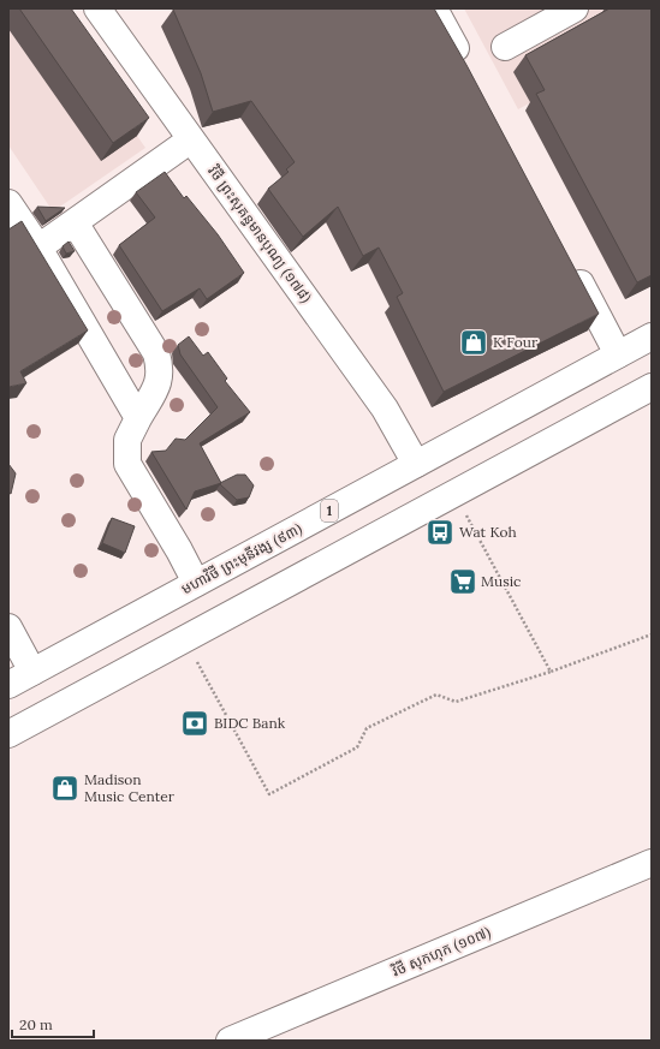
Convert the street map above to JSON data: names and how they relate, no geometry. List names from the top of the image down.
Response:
{
  "streets": {
    "main road": [
      "វិថី ព្រះសុគន្ធមានបុណ្យ (១៧៨)",
      "1",
      "មហាវិថី ព្រះមុនីវង្ស (៩៣)",
      "វិថី សុកហុក (១០៧)"
    ]
  },
  "crossings": [
    ["វិថី ព្រះសុគន្ធមានបុណ្យ (១៧៨)", "មហាវិថី ព្រះមុនីវង្ស (៩៣)"]
  ],
  "places": {
    "shop": ["K Four", "Madison Music Center"],
    "bus stop": ["Wat Koh"],
    "supermarket": ["Music"],
    "bank": ["BIDC Bank"]
  },
  "scale_bar": "20 m"
}
